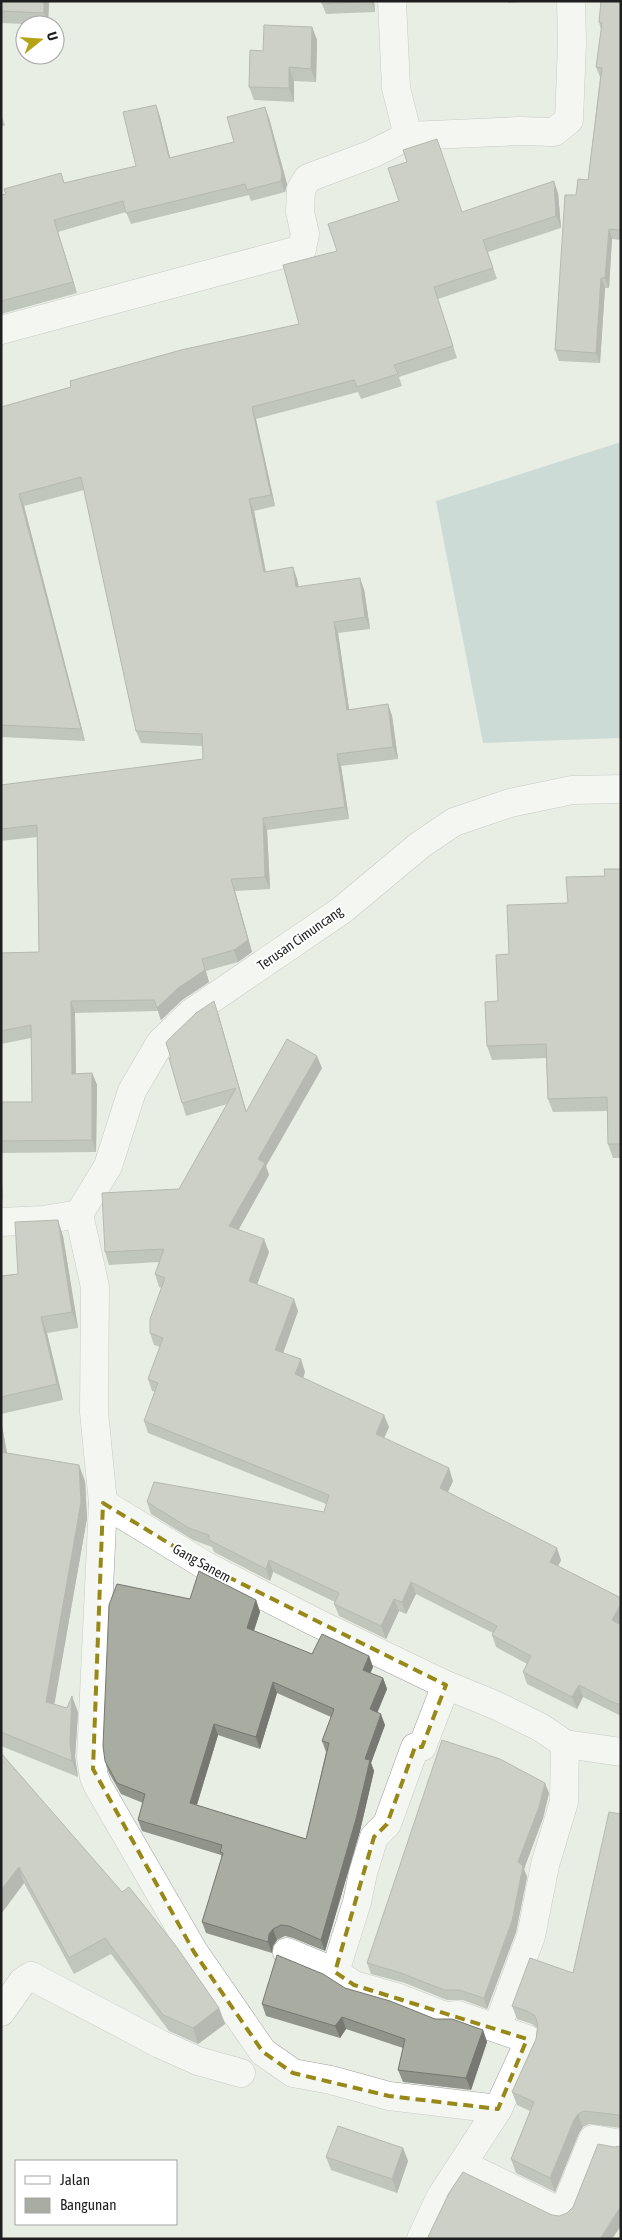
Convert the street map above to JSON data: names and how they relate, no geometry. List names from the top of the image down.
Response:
{
  "streets": {
    "street": ["Terusan Cimuncang", "Gang Sanem"]
  },
  "legend": ["Jalan", "Bangunan"],
  "north": "right"
}
